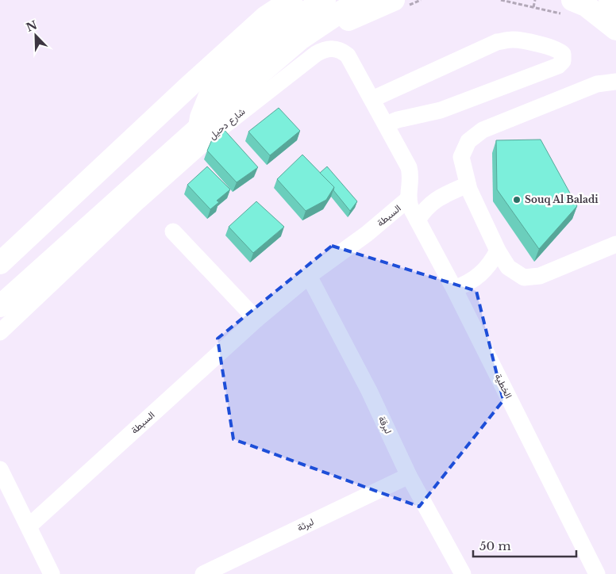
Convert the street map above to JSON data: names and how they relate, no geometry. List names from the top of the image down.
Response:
{
  "streets": {
    "main road": ["شارع دحيل"],
    "street": [
      "السبطة",
      "الخطية",
      "لبرقة",
      "لبرثة"
    ]
  },
  "crossings": [
    ["شارع دحيل", "السبطة"],
    ["شارع دحيل", "الخطية"],
    ["السبطة", "الخطية"],
    ["السبطة", "لبرقة"],
    ["لبرقة", "لبرثة"]
  ],
  "places": ["Souq Al Baladi"],
  "scale_bar": "50 m",
  "north": "top left"
}
